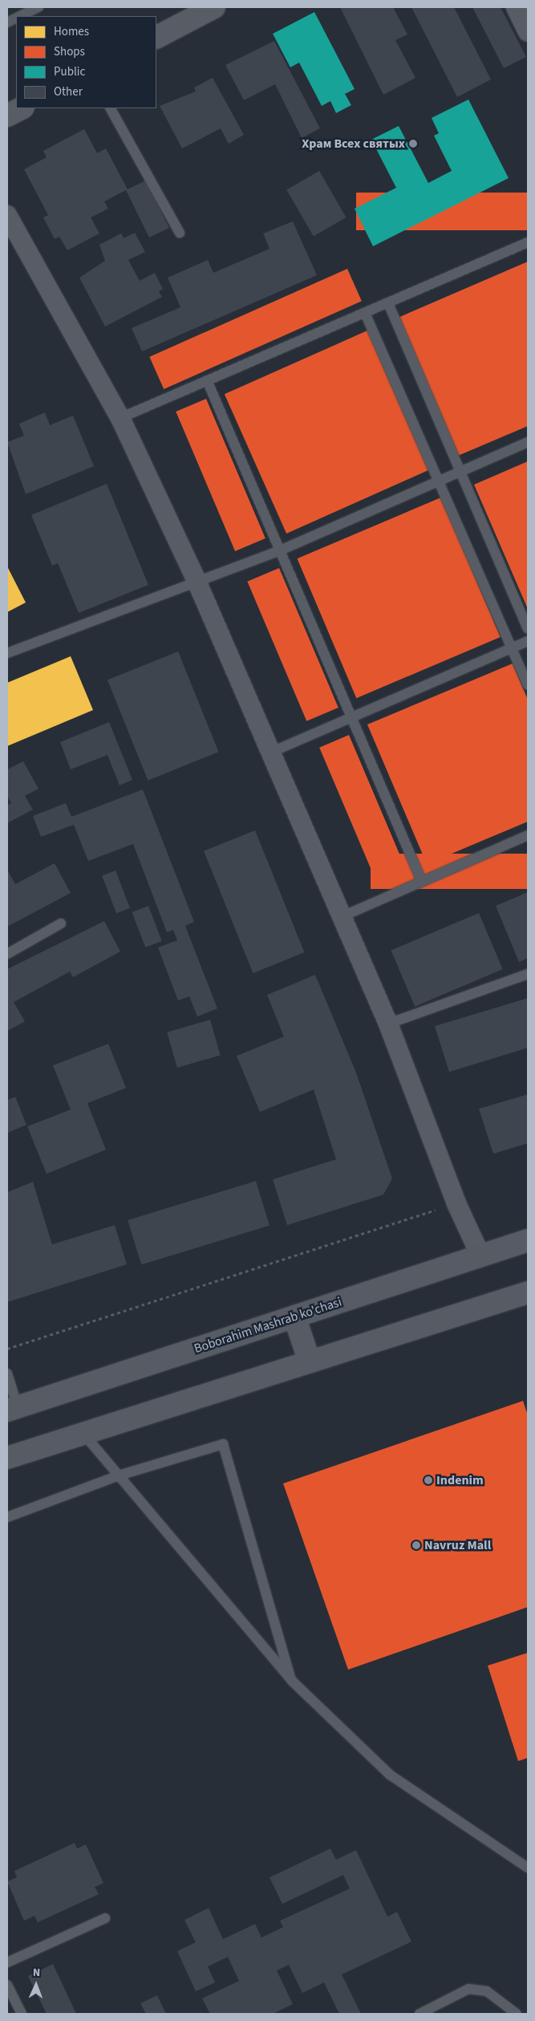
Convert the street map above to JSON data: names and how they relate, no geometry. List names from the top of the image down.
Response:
{
  "streets": {
    "main road": ["Boborahim Mashrab ko'chasi"]
  },
  "places": ["Храм Всех святых", "Indenim", "Navruz Mall"],
  "legend": [
    "Homes",
    "Shops",
    "Public",
    "Other"
  ],
  "north": "top"
}
